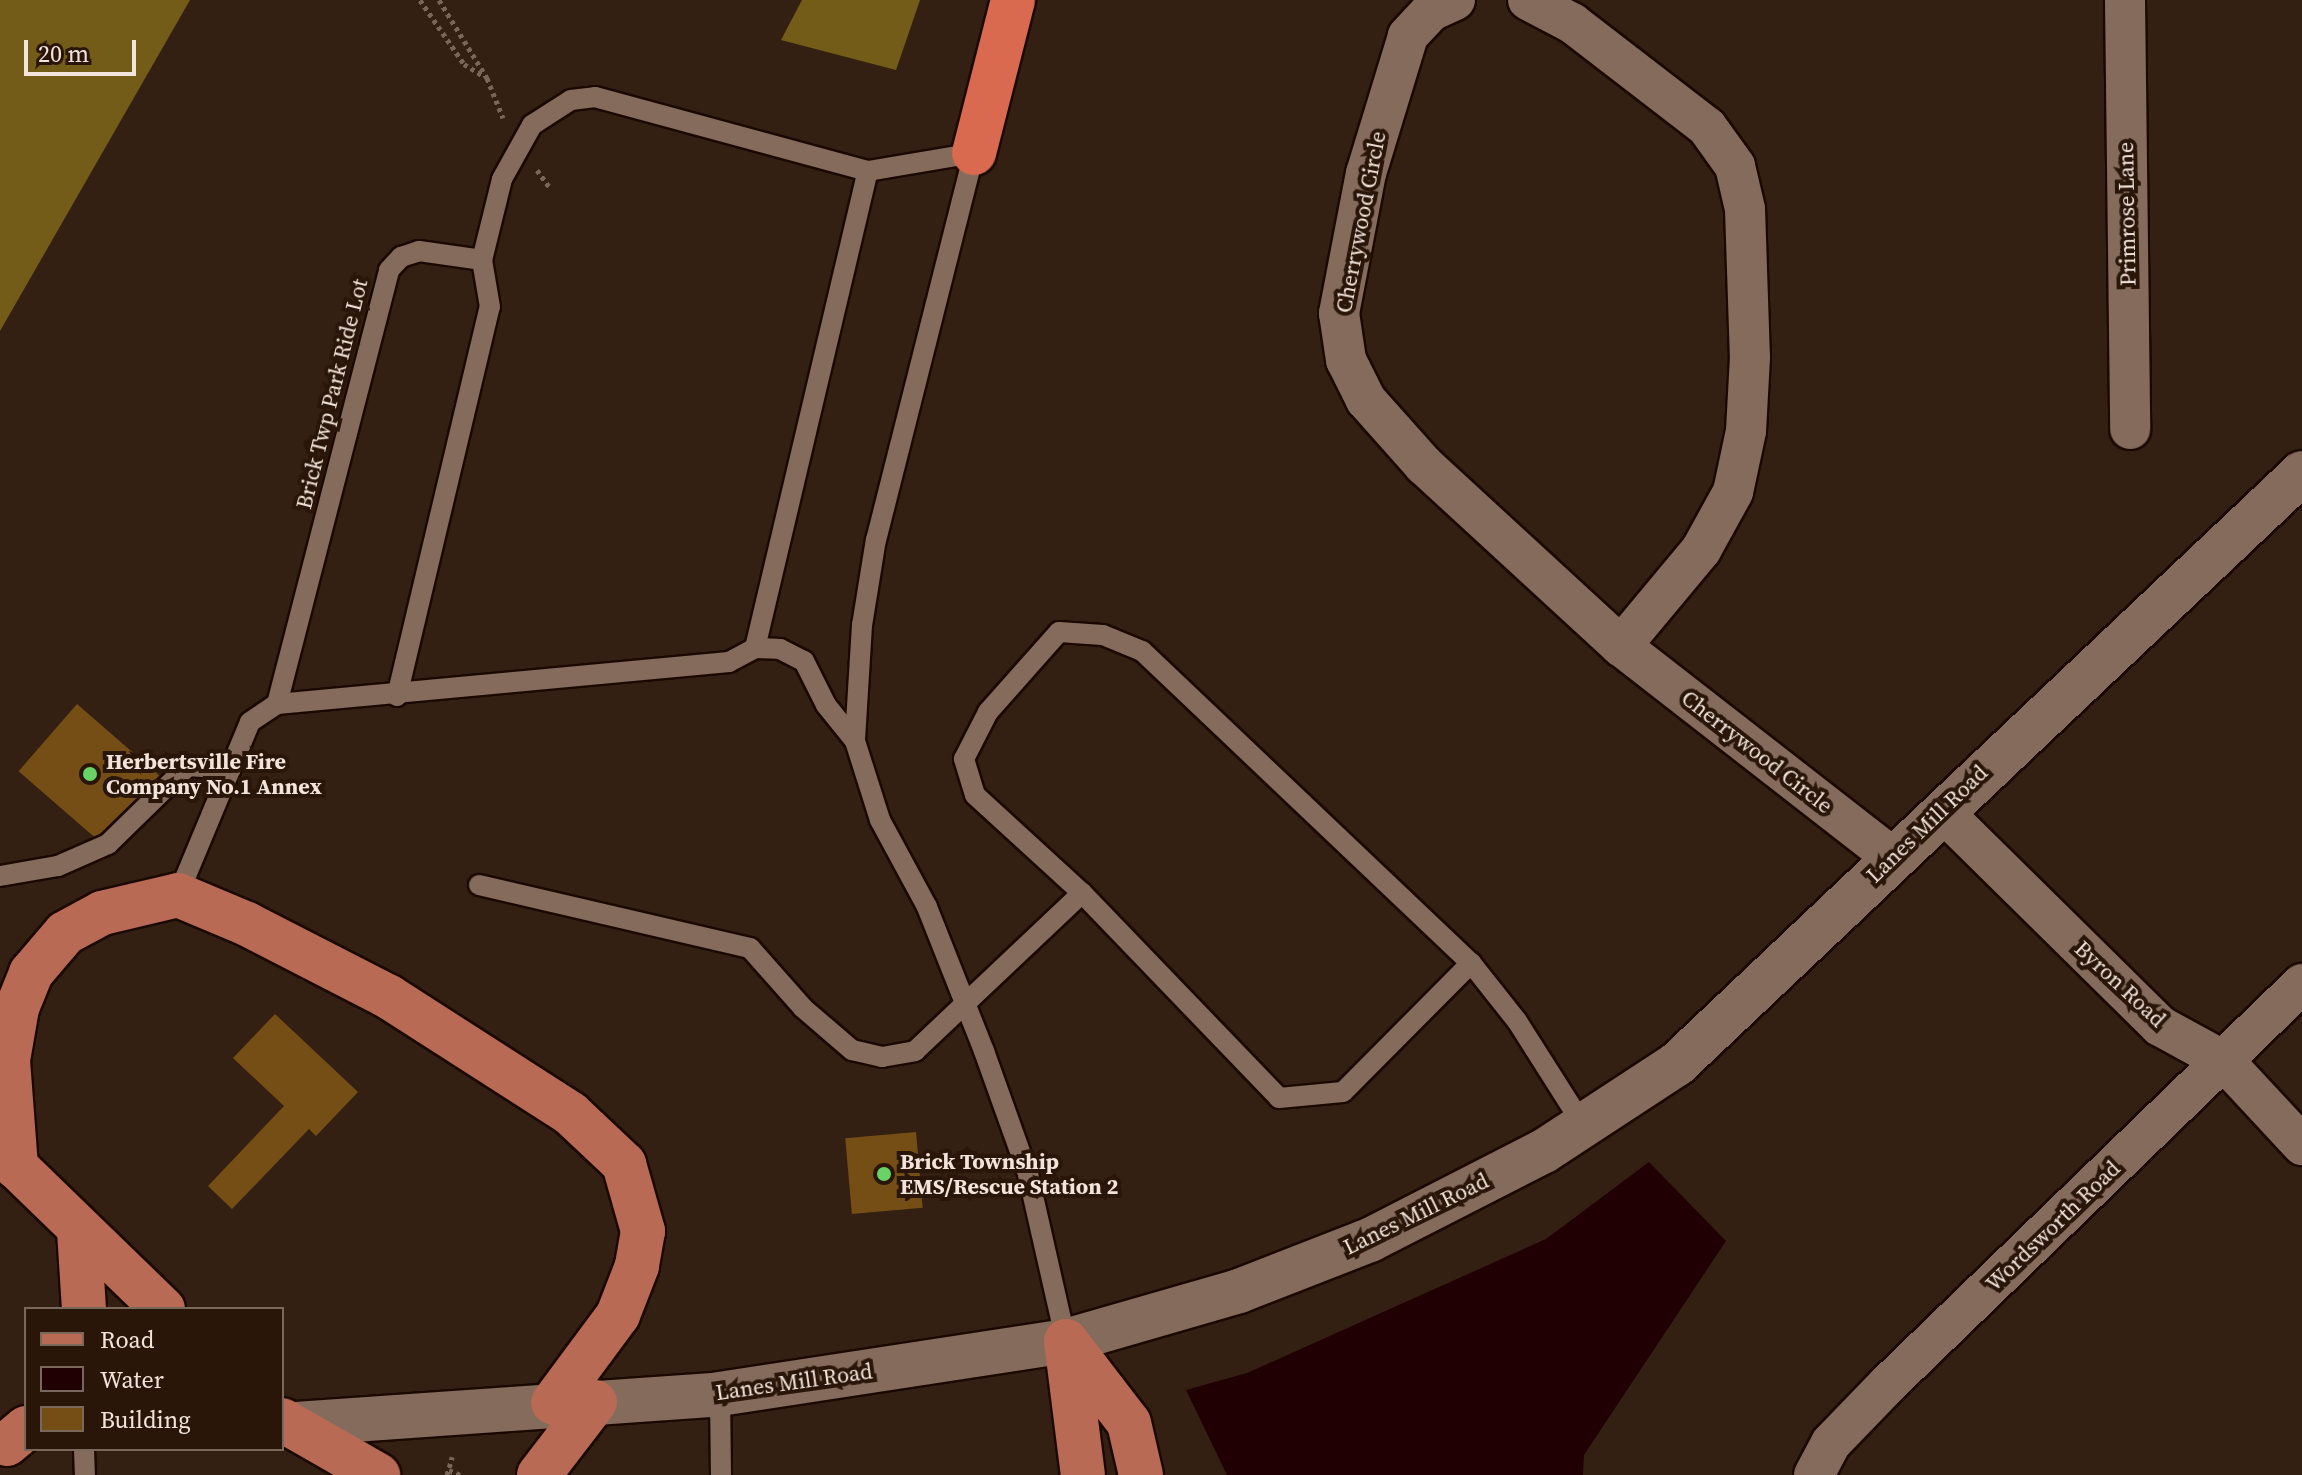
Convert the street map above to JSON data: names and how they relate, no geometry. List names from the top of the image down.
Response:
{
  "streets": {
    "main road": ["Lanes Mill Road"],
    "street": [
      "Primrose Lane",
      "Cherrywood Circle",
      "Byron Road",
      "Wordsworth Road"
    ],
    "lane": ["Brick Twp Park Ride Lot"]
  },
  "crossings": [
    ["Cherrywood Circle", "Lanes Mill Road"],
    ["Lanes Mill Road", "Byron Road"],
    ["Byron Road", "Wordsworth Road"]
  ],
  "places": ["Herbertsville Fire Company No.1 Annex", "Brick Township EMS/Rescue Station 2"],
  "legend": ["Road", "Water", "Building"],
  "scale_bar": "20 m"
}
